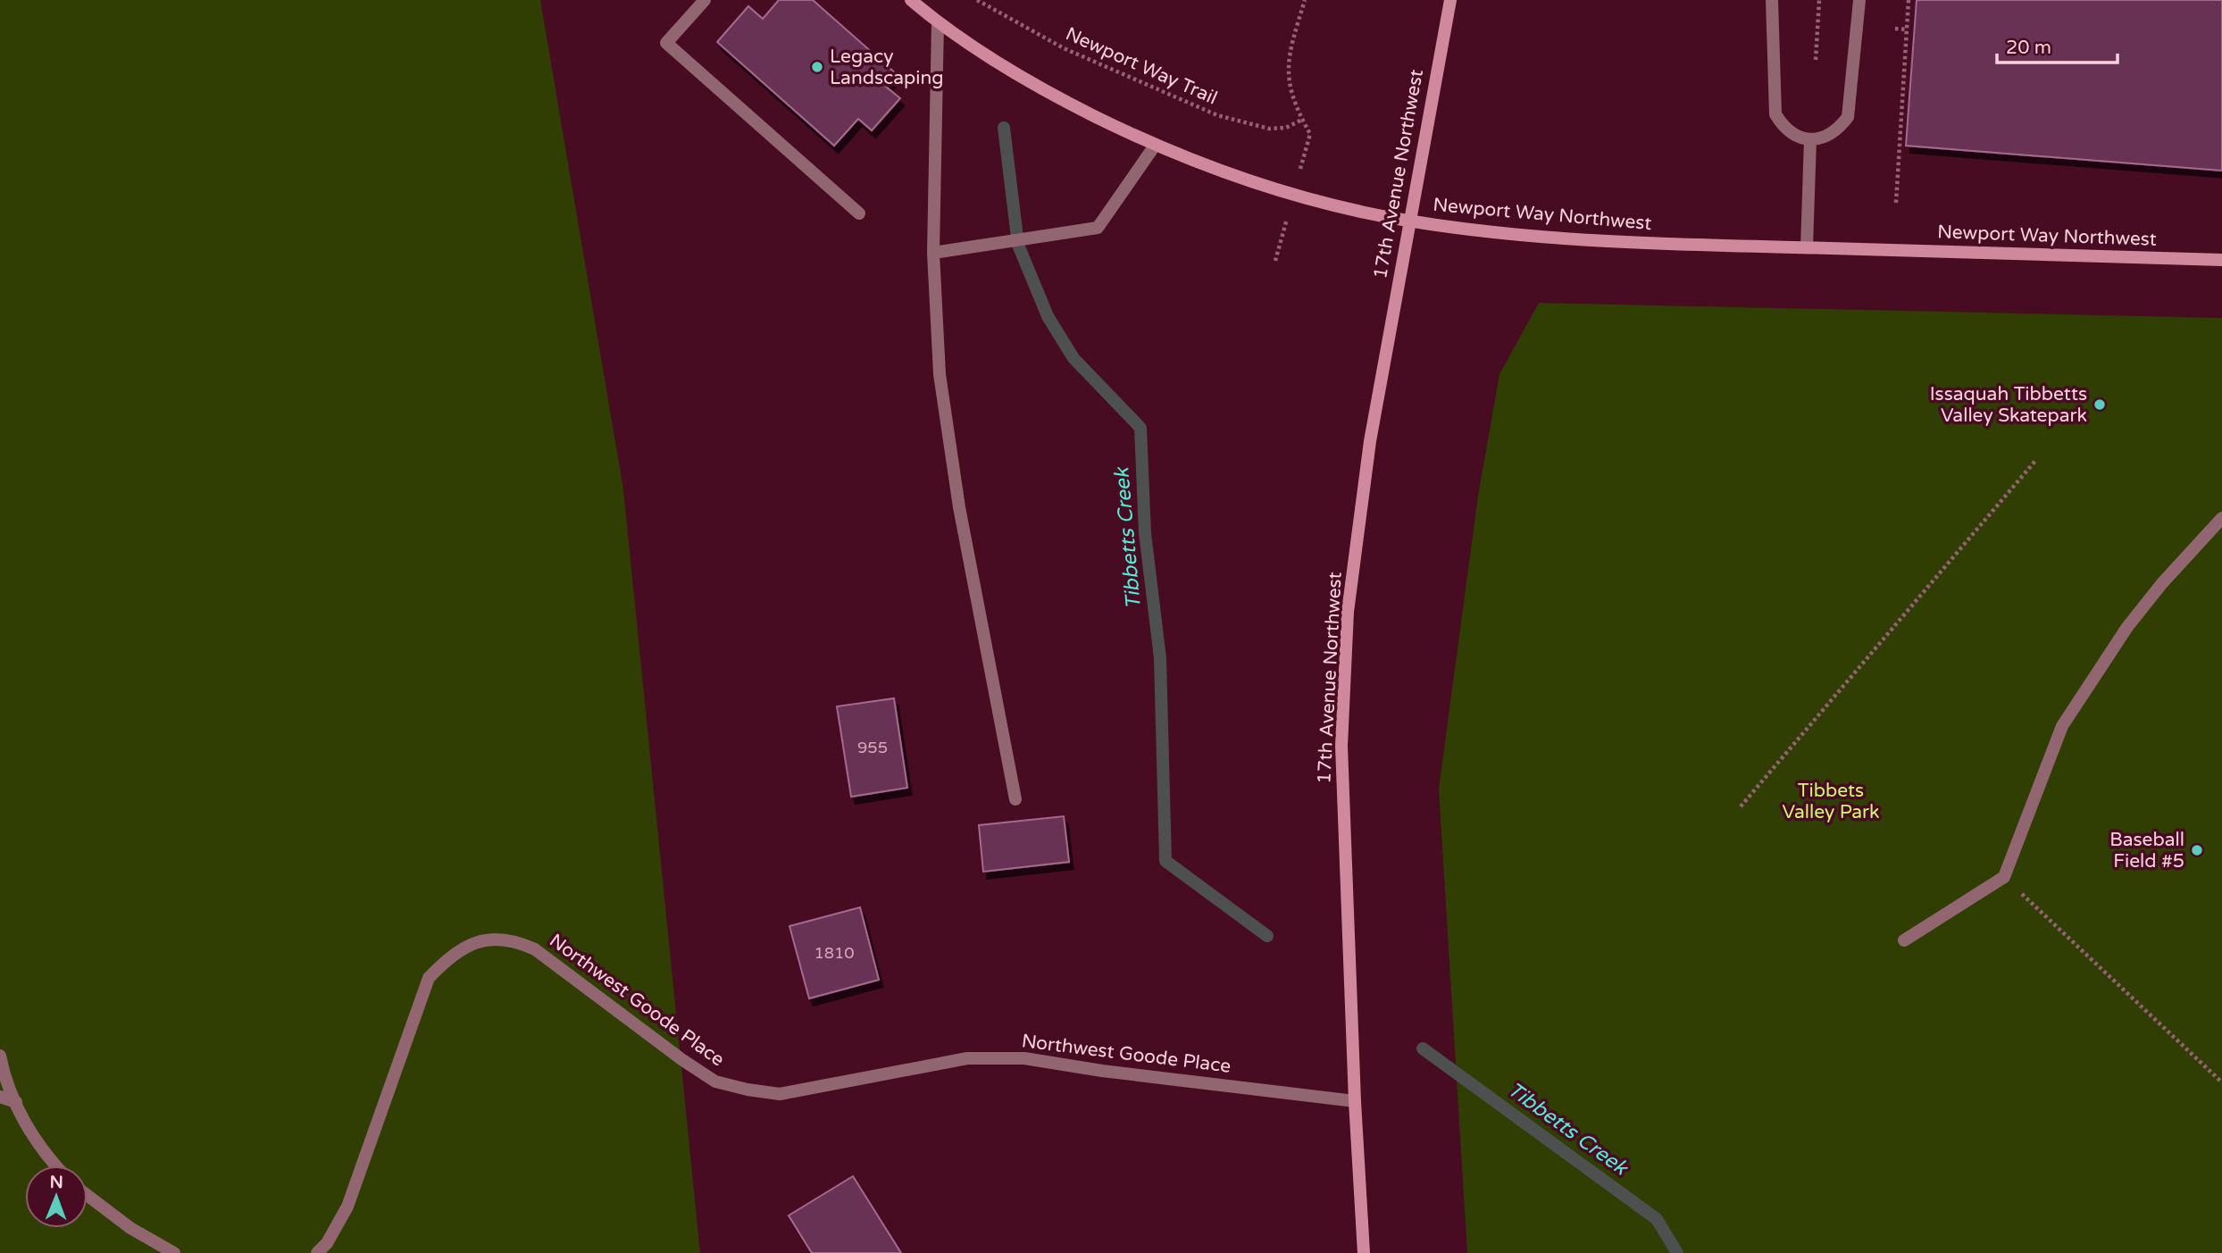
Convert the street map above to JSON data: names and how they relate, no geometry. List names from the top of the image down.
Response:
{
  "streets": {
    "street": ["17th Avenue Northwest", "Newport Way Northwest", "Northwest Goode Place"],
    "path": ["Newport Way Trail"]
  },
  "crossings": [
    ["17th Avenue Northwest", "Newport Way Northwest"],
    ["17th Avenue Northwest", "Northwest Goode Place"]
  ],
  "water": ["Tibbetts Creek"],
  "parks": ["Tibbets Valley Park"],
  "places": ["Legacy Landscaping", "Issaquah Tibbetts Valley Skatepark", "Baseball Field #5"],
  "house_numbers": ["955", "1810"],
  "scale_bar": "20 m",
  "north": "top"
}
